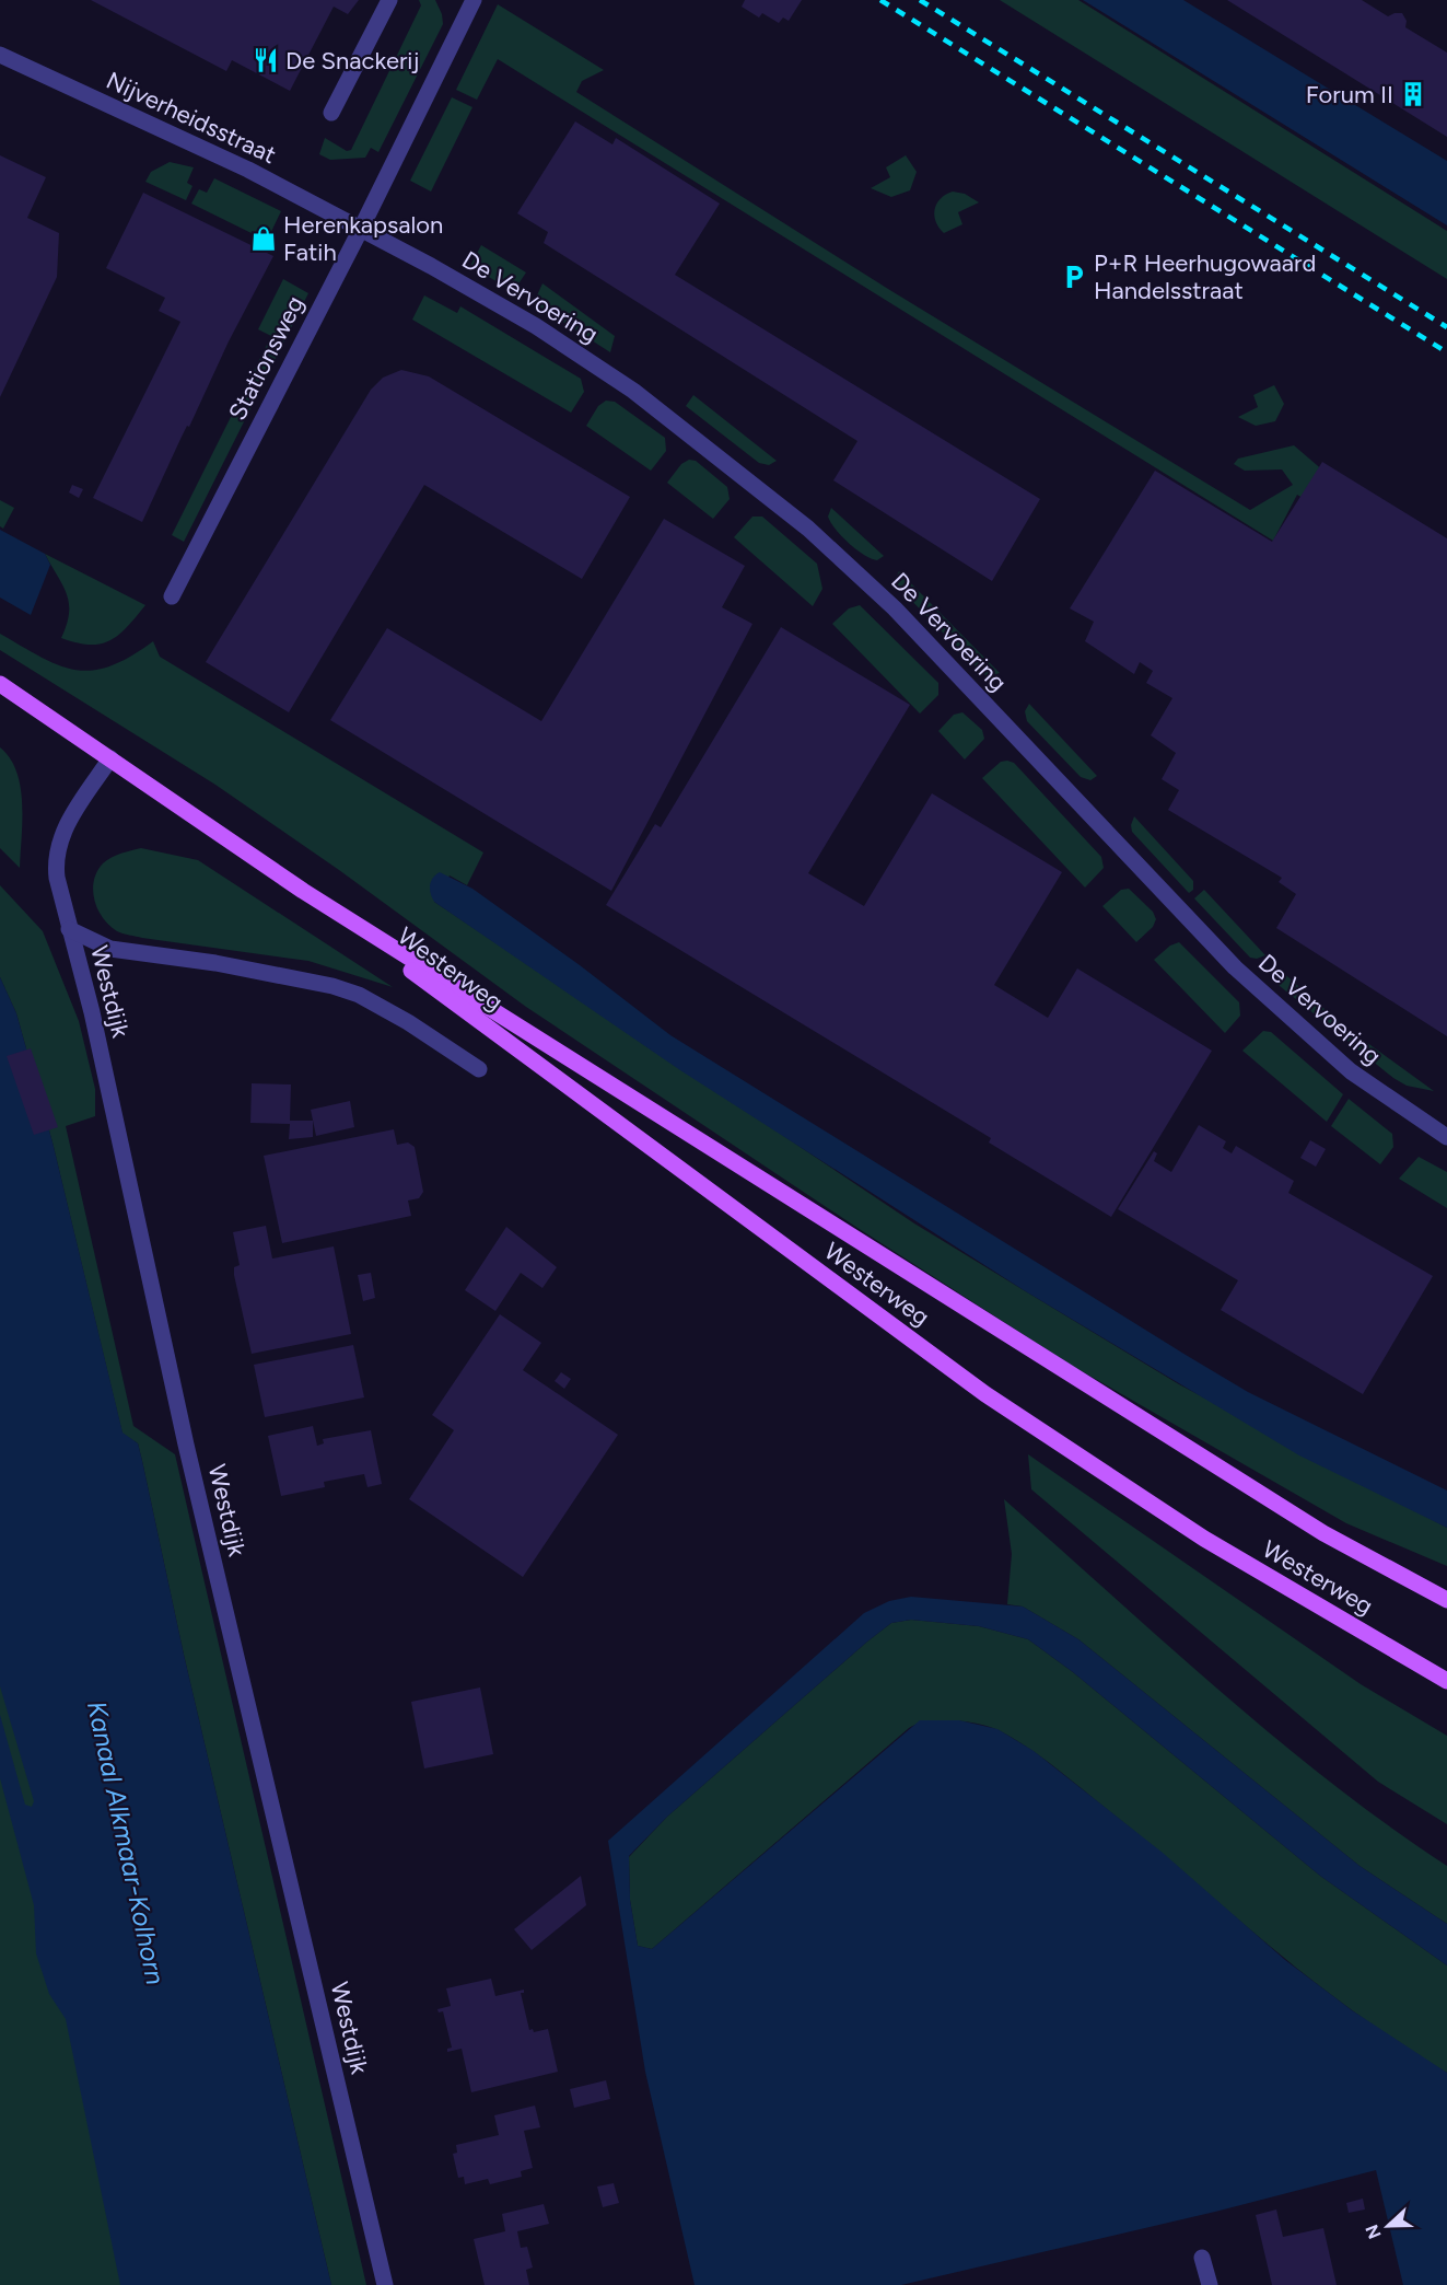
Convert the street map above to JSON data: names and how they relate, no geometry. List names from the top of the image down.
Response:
{
  "streets": {
    "main road": ["Westerweg"],
    "street": [
      "Nijverheidsstraat",
      "De Vervoering",
      "Stationsweg",
      "Westdijk"
    ]
  },
  "crossings": [
    ["Nijverheidsstraat", "De Vervoering"],
    ["Nijverheidsstraat", "Stationsweg"],
    ["De Vervoering", "Stationsweg"],
    ["Westerweg", "Westdijk"]
  ],
  "water": ["Kanaal Alkmaar-Kolhorn"],
  "places": {
    "restaurant": ["De Snackerij"],
    "building": ["Forum II"],
    "shop": ["Herenkapsalon Fatih"],
    "parking": ["P+R Heerhugowaard Handelsstraat"]
  },
  "north": "left"
}
